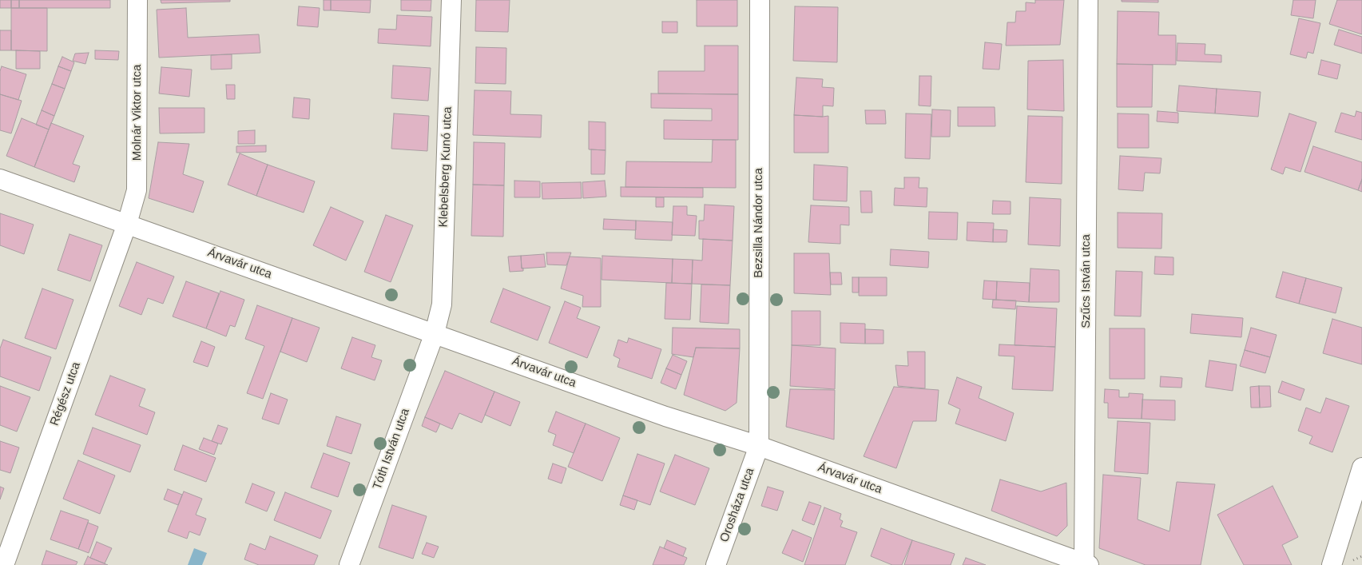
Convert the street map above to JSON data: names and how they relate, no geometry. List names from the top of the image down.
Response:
{
  "streets": {
    "street": [
      "Molnár Viktor utca",
      "Klebelsberg Kunó utca",
      "Bezsilla Nándor utca",
      "Árvavár utca",
      "Szűcs István utca",
      "Régész utca",
      "Tóth István utca",
      "Orosháza utca"
    ]
  },
  "crossings": [
    ["Molnár Viktor utca", "Árvavár utca"],
    ["Molnár Viktor utca", "Régész utca"],
    ["Klebelsberg Kunó utca", "Árvavár utca"],
    ["Klebelsberg Kunó utca", "Tóth István utca"],
    ["Bezsilla Nándor utca", "Árvavár utca"],
    ["Bezsilla Nándor utca", "Orosháza utca"],
    ["Árvavár utca", "Szűcs István utca"],
    ["Árvavár utca", "Régész utca"],
    ["Árvavár utca", "Tóth István utca"],
    ["Árvavár utca", "Orosháza utca"]
  ]
}
